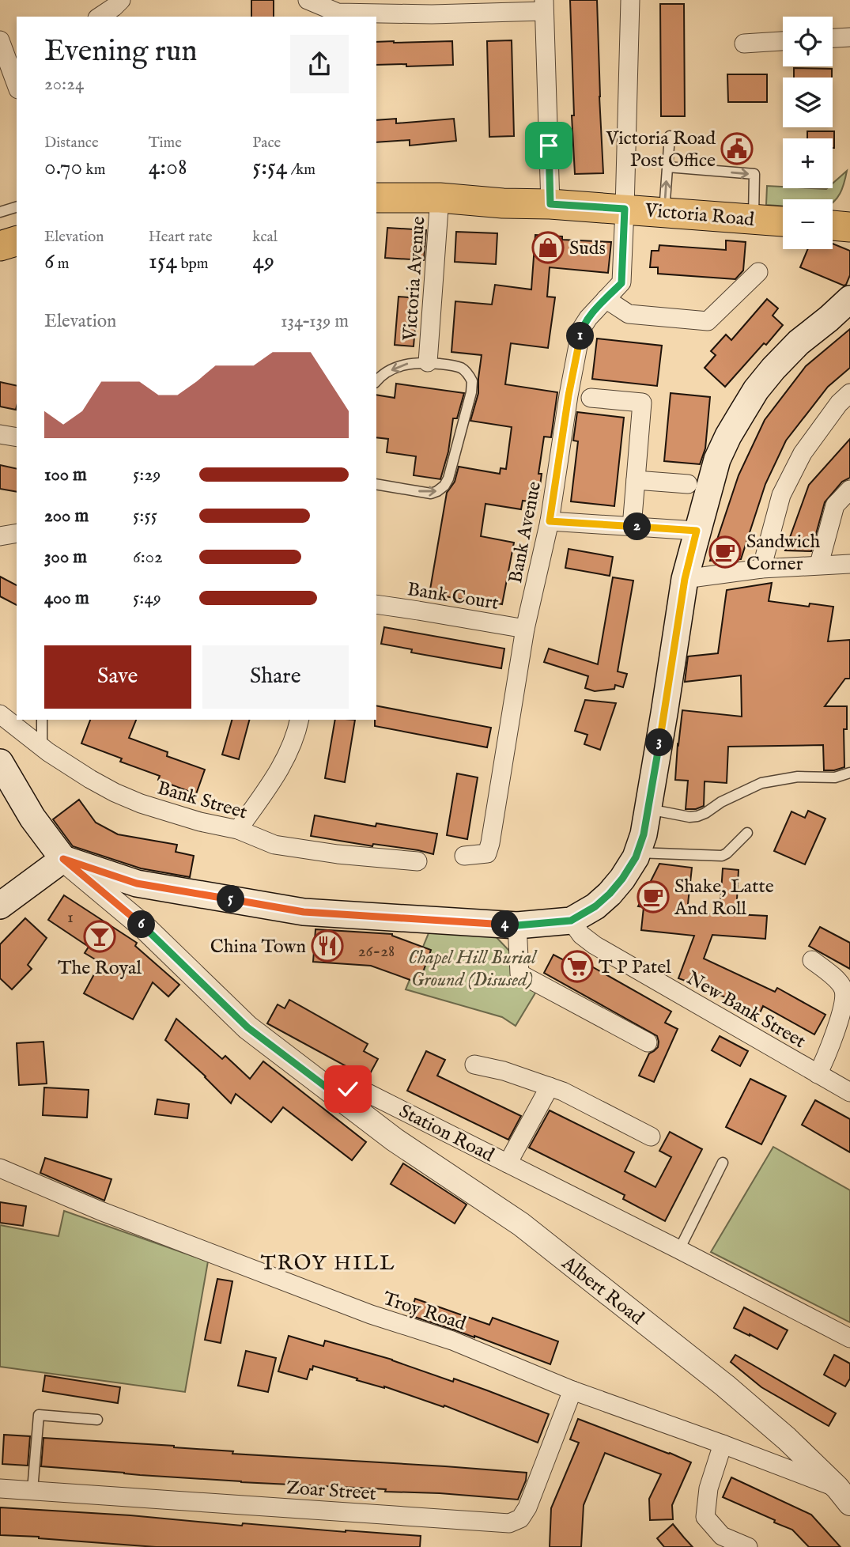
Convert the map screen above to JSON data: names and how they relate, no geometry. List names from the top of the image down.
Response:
{
  "streets": {
    "main road": ["Victoria Road"],
    "street": [
      "Victoria Avenue",
      "Bank Avenue",
      "Bank Court",
      "Bank Street",
      "New Bank Street",
      "Station Road",
      "Albert Road",
      "Troy Road",
      "Zoar Street"
    ]
  },
  "crossings": [
    ["Victoria Road", "Victoria Avenue"],
    ["Victoria Road", "Bank Avenue"],
    ["Bank Avenue", "Bank Court"],
    ["Station Road", "Albert Road"],
    ["Albert Road", "Troy Road"],
    ["Troy Road", "Zoar Street"]
  ],
  "districts": ["TROY HILL"],
  "parks": ["Chapel Hill Burial Ground (Disused)"],
  "places": {
    "public building": ["Victoria Road Post Office"],
    "shop": ["Suds"],
    "cafe": ["Sandwich Corner", "Shake, Latte And Roll"],
    "bar": ["The Royal"],
    "restaurant": ["China Town"],
    "supermarket": ["T P Patel"]
  },
  "house_numbers": ["1", "26-28"],
  "page": {
    "map_buttons": ["+", "−"],
    "heading": ["Evening run", "20:24"],
    "stats": [
      ["Distance", "0.70 km"],
      ["Time", "4:08"],
      ["Pace", "5:54 /km"],
      ["Elevation", "6 m"],
      ["Heart rate", "154 bpm"],
      ["kcal", "49"]
    ],
    "chart": ["Elevation", "134–139 m"],
    "pins": [
      "1",
      "2",
      "3",
      "5",
      "4",
      "6"
    ],
    "list": [
      {
        "name": "100 m",
        "note": "5:29"
      },
      {
        "name": "200 m",
        "note": "5:55"
      },
      {
        "name": "300 m",
        "note": "6:02"
      },
      {
        "name": "400 m",
        "note": "5:49"
      }
    ],
    "buttons": ["Save", "Share"]
  }
}
